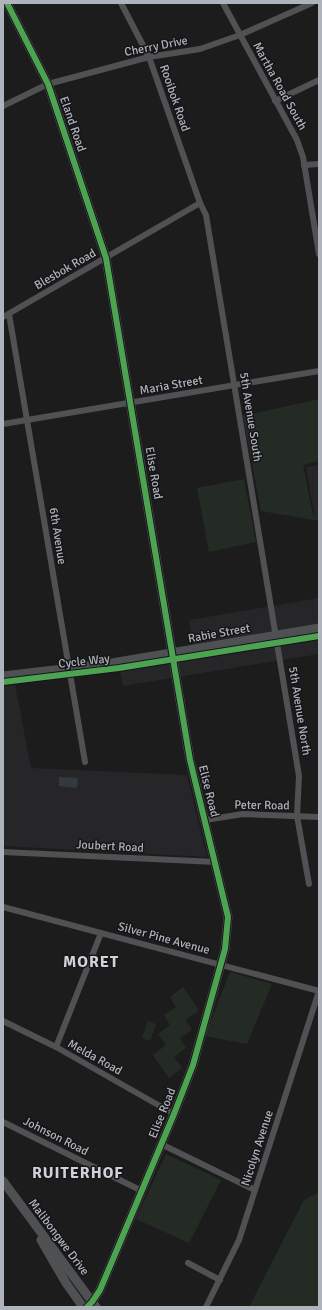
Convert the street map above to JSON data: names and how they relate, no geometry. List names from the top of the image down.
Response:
{
  "streets": {
    "street": [
      "Cherry Drive",
      "Martha Road South",
      "Rooibok Road",
      "Eland Road",
      "Blesbok Road",
      "Maria Street",
      "5th Avenue South",
      "Elise Road",
      "6th Avenue",
      "Rabie Street",
      "5th Avenue North",
      "Peter Road",
      "Joubert Road",
      "Silver Pine Avenue",
      "Melda Road",
      "Johnson Road",
      "Nicolyn Avenue",
      "Malibongwe Drive"
    ],
    "cycle path": ["Cycle Way"]
  },
  "crossings": [
    ["Cherry Drive", "Martha Road South"],
    ["Cherry Drive", "Rooibok Road"],
    ["Cherry Drive", "Eland Road"],
    ["Rooibok Road", "Blesbok Road"],
    ["Rooibok Road", "5th Avenue South"],
    ["Eland Road", "Blesbok Road"],
    ["Eland Road", "Elise Road"],
    ["Blesbok Road", "5th Avenue South"],
    ["Blesbok Road", "Elise Road"],
    ["Blesbok Road", "6th Avenue"],
    ["Maria Street", "5th Avenue South"],
    ["Maria Street", "Elise Road"],
    ["Maria Street", "6th Avenue"],
    ["5th Avenue South", "Rabie Street"],
    ["5th Avenue South", "5th Avenue North"],
    ["Elise Road", "Rabie Street"],
    ["Elise Road", "Peter Road"],
    ["Elise Road", "Joubert Road"],
    ["Elise Road", "Silver Pine Avenue"],
    ["Elise Road", "Melda Road"],
    ["Elise Road", "Johnson Road"],
    ["Elise Road", "Malibongwe Drive"],
    ["6th Avenue", "Rabie Street"],
    ["Rabie Street", "5th Avenue North"],
    ["5th Avenue North", "Peter Road"],
    ["Silver Pine Avenue", "Nicolyn Avenue"]
  ],
  "districts": ["MORET", "RUITERHOF"]
}
